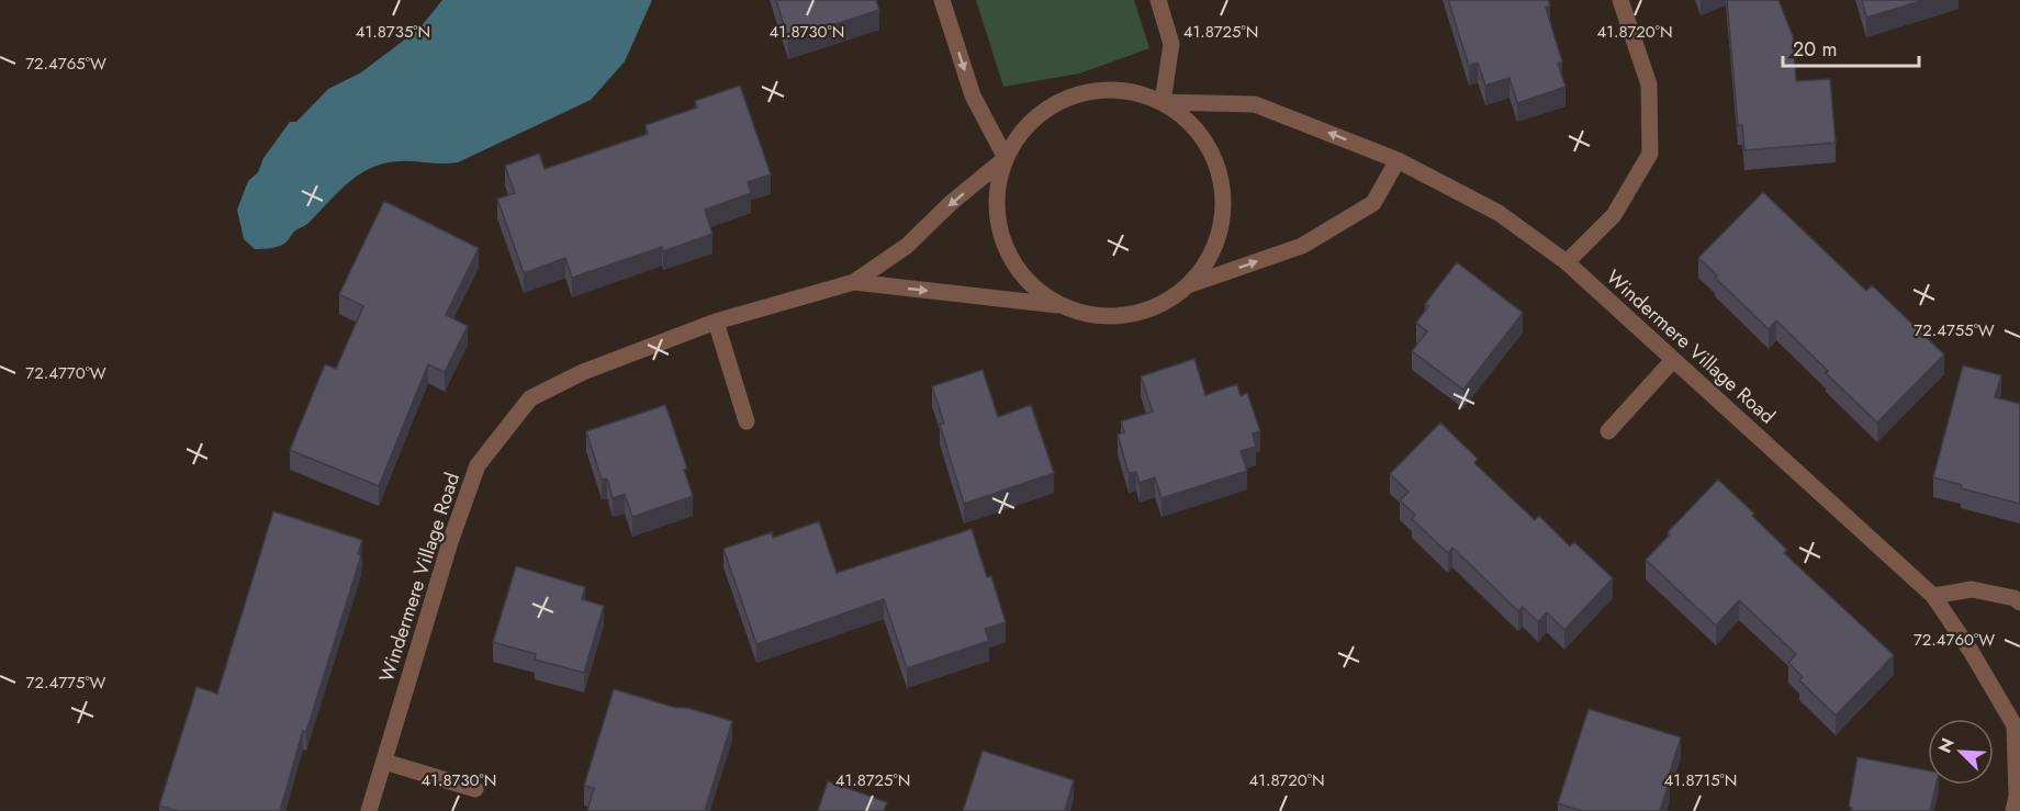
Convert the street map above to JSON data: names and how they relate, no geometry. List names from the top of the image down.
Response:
{
  "streets": {
    "street": ["Windermere Village Road"]
  },
  "scale_bar": "20 m",
  "north": "top left",
  "coordinates": [
    "41.8735°N",
    "41.8730°N",
    "41.8725°N",
    "41.8720°N",
    "72.4765°W",
    "72.4755°W",
    "72.4770°W",
    "72.4760°W",
    "72.4775°W",
    "41.8715°N"
  ]
}
